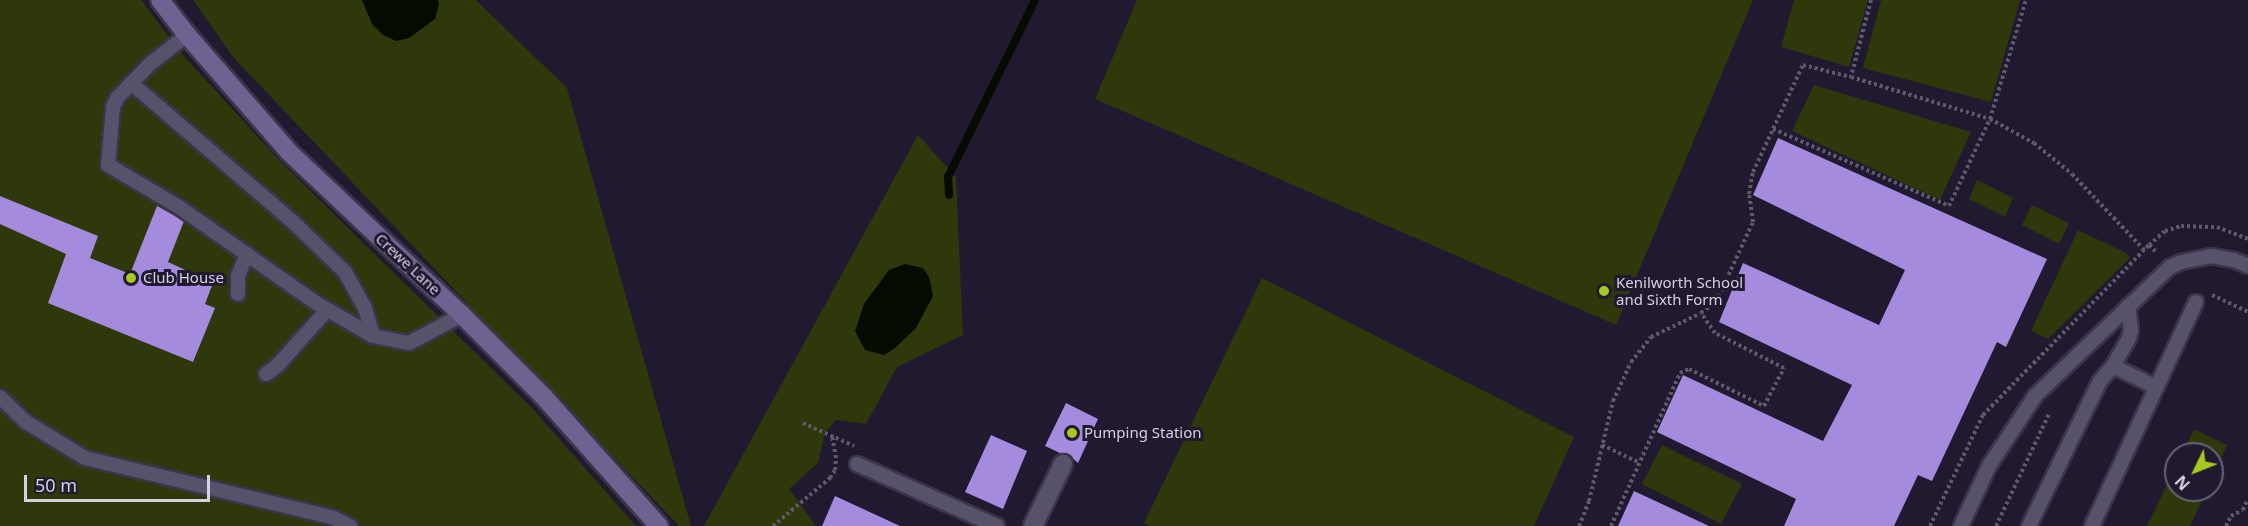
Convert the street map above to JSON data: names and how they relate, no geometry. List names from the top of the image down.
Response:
{
  "streets": {
    "street": ["Crewe Lane"]
  },
  "places": ["Club House", "Kenilworth School and Sixth Form", "Pumping Station"],
  "scale_bar": "50 m",
  "north": "bottom left"
}
